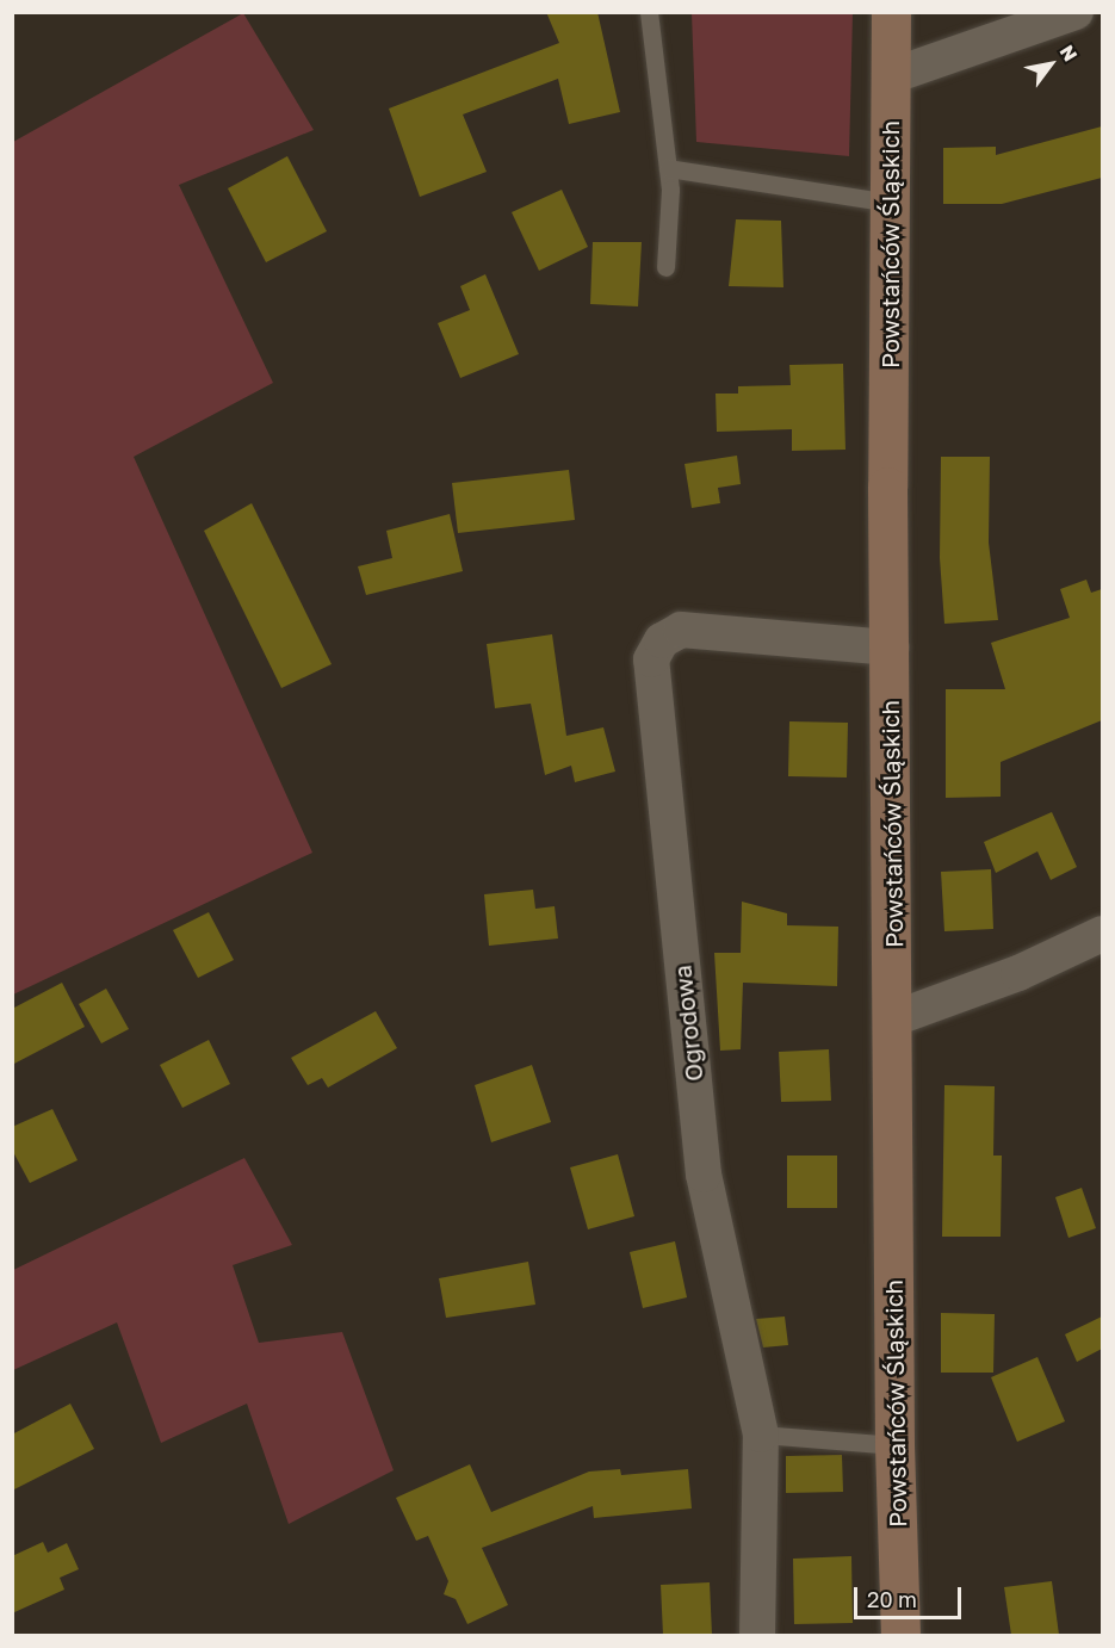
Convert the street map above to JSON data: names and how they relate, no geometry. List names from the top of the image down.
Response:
{
  "streets": {
    "street": ["Powstańców Śląskich", "Ogrodowa"]
  },
  "crossings": [
    ["Powstańców Śląskich", "Ogrodowa"]
  ],
  "scale_bar": "20 m",
  "north": "top right"
}
